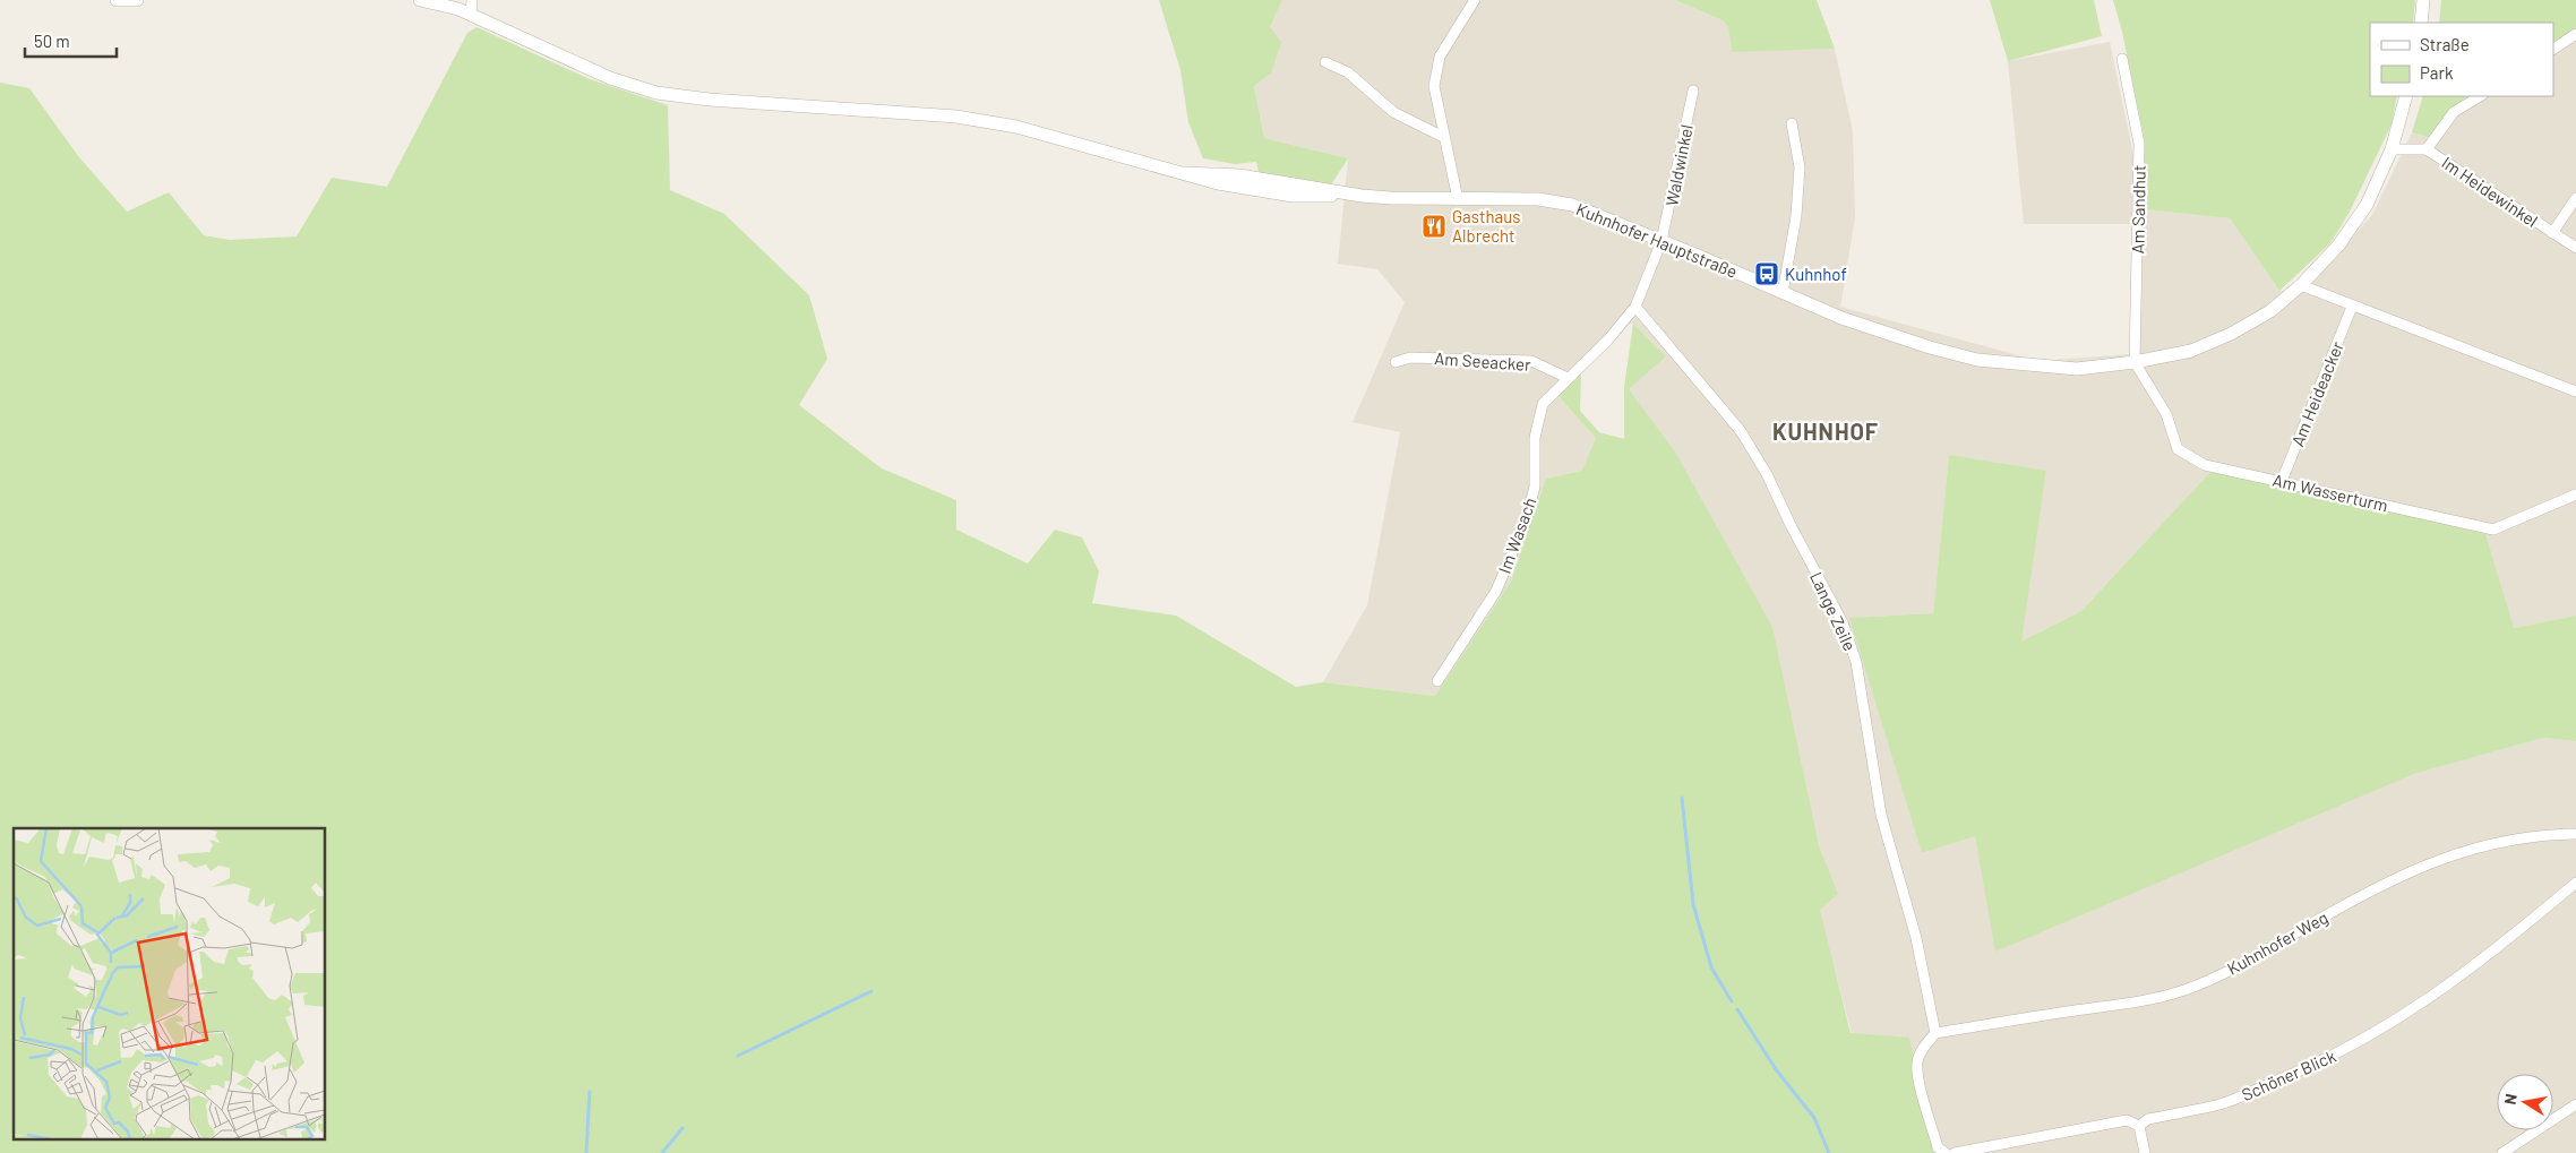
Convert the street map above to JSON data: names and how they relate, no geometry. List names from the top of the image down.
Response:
{
  "streets": {
    "street": [
      "Waldwinkel",
      "Im Heidewinkel",
      "Am Sandhut",
      "Kuhnhofer Hauptstraße",
      "Am Seeacker",
      "Am Heideacker",
      "Am Wasserturm",
      "Im Wasach",
      "Lange Zeile",
      "Kuhnhofer Weg",
      "Schöner Blick"
    ]
  },
  "crossings": [
    ["Waldwinkel", "Kuhnhofer Hauptstraße"],
    ["Im Heidewinkel", "Kuhnhofer Hauptstraße"],
    ["Am Sandhut", "Kuhnhofer Hauptstraße"],
    ["Am Sandhut", "Am Wasserturm"],
    ["Kuhnhofer Hauptstraße", "Am Wasserturm"],
    ["Am Seeacker", "Im Wasach"],
    ["Am Heideacker", "Am Wasserturm"],
    ["Im Wasach", "Lange Zeile"],
    ["Lange Zeile", "Kuhnhofer Weg"]
  ],
  "districts": ["KUHNHOF"],
  "places": {
    "restaurant": ["Gasthaus Albrecht"],
    "bus stop": ["Kuhnhof"]
  },
  "legend": ["Straße", "Park"],
  "scale_bar": "50 m",
  "north": "left"
}
